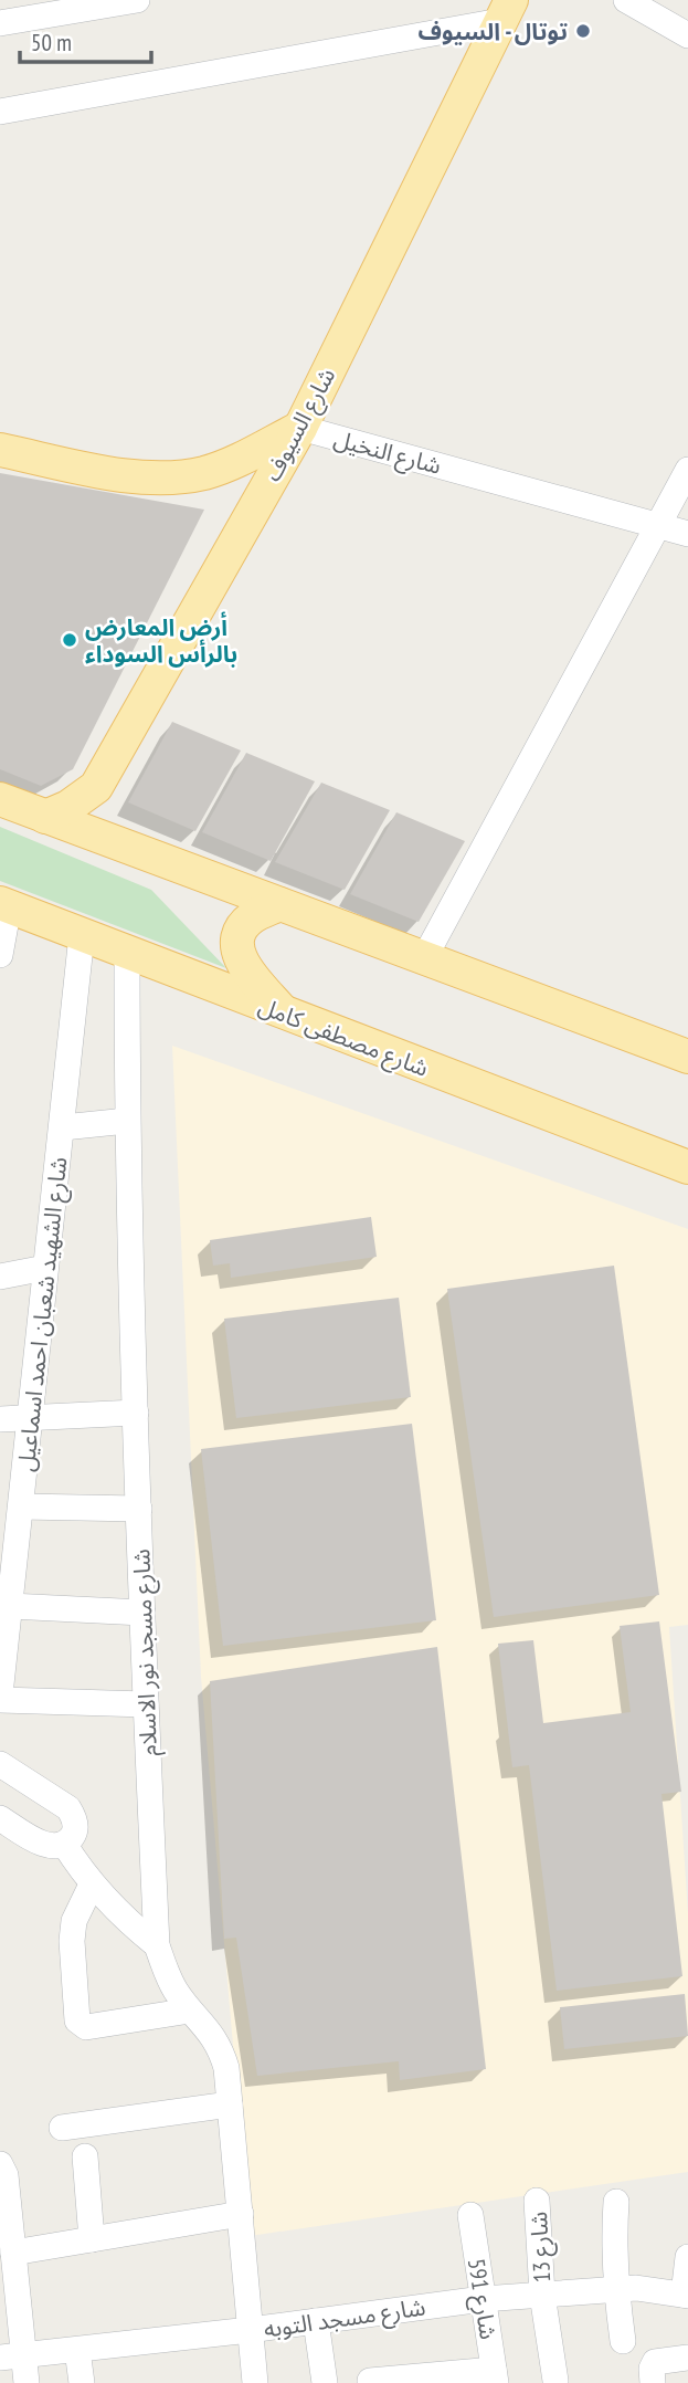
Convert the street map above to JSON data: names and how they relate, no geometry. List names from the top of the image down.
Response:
{
  "streets": {
    "main road": ["شارع السيوف", "شارع مصطفى كامل"],
    "street": [
      "شارع النخيل",
      "شارع الشهيد شعبان احمد اسماعيل",
      "شارع مسجد نور الاسلام",
      "شارع 13",
      "شارع 591",
      "شارع مسجد التوبه"
    ]
  },
  "crossings": [
    ["شارع السيوف", "شارع النخيل"],
    ["شارع مصطفى كامل", "شارع الشهيد شعبان احمد اسماعيل"],
    ["شارع مصطفى كامل", "شارع مسجد نور الاسلام"],
    ["شارع مسجد نور الاسلام", "شارع مسجد التوبه"],
    ["شارع 13", "شارع مسجد التوبه"],
    ["شارع 591", "شارع مسجد التوبه"]
  ],
  "places": ["توتال - السيوف", "أرض المعارض بالرأس السوداء"],
  "scale_bar": "50 m"
}
